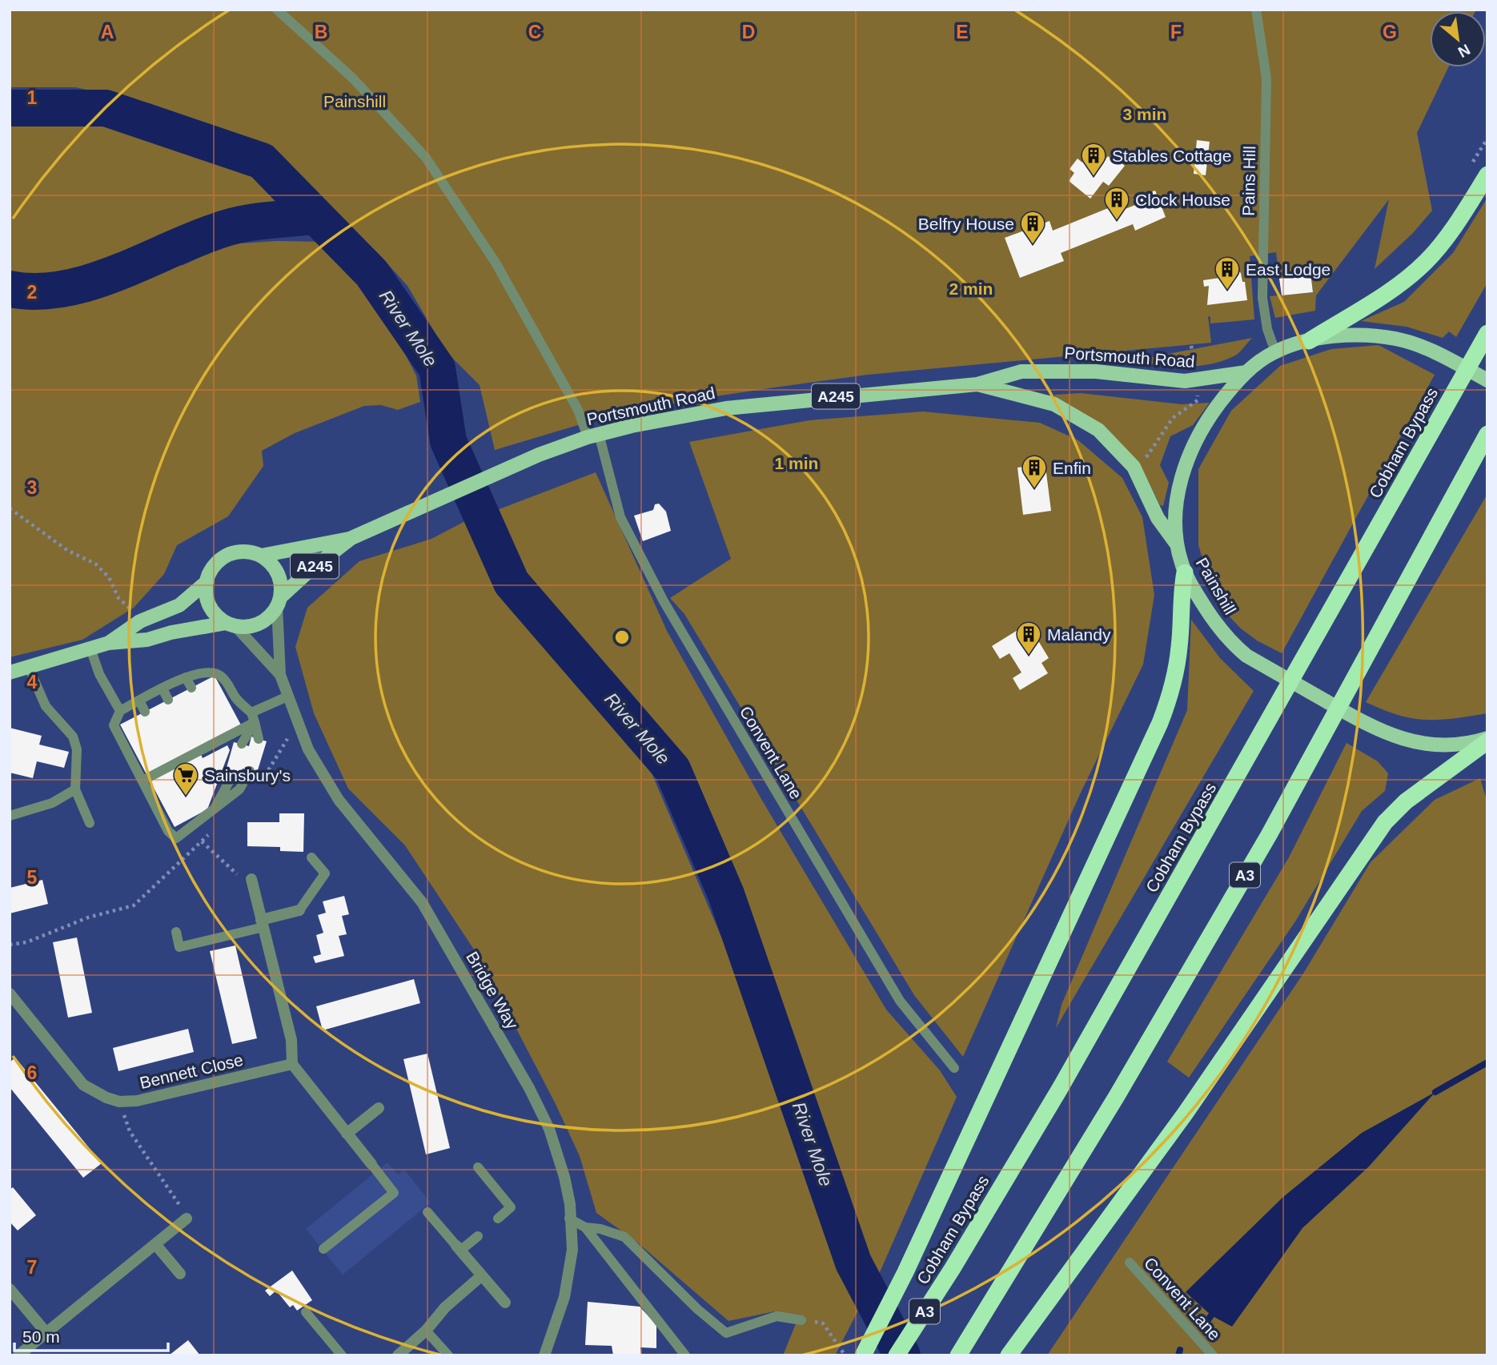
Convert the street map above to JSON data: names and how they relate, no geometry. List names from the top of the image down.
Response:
{
  "streets": {
    "highway": ["Cobham Bypass", "A3"],
    "main road": ["Portsmouth Road", "A245", "Painshill"],
    "street": ["Bridge Way", "Bennett Close"],
    "lane": ["Pains Hill", "Convent Lane"]
  },
  "crossings": [
    ["Pains Hill", "Painshill"],
    ["Portsmouth Road", "Painshill"],
    ["Portsmouth Road", "Convent Lane"],
    ["Portsmouth Road", "Bridge Way"]
  ],
  "water": ["River Mole"],
  "parks": ["Painshill"],
  "places": {
    "building": [
      "Stables Cottage",
      "Clock House",
      "Belfry House",
      "East Lodge",
      "Enfin",
      "Malandy"
    ],
    "supermarket": ["Sainsbury's"]
  },
  "scale_bar": "50 m",
  "north": "bottom right",
  "grid": {
    "columns": [
      "A",
      "B",
      "C",
      "D",
      "E",
      "F",
      "G"
    ],
    "rows": [
      "1",
      "2",
      "3",
      "4",
      "5",
      "6",
      "7"
    ]
  },
  "rings": ["3 min", "2 min", "1 min"]
}
